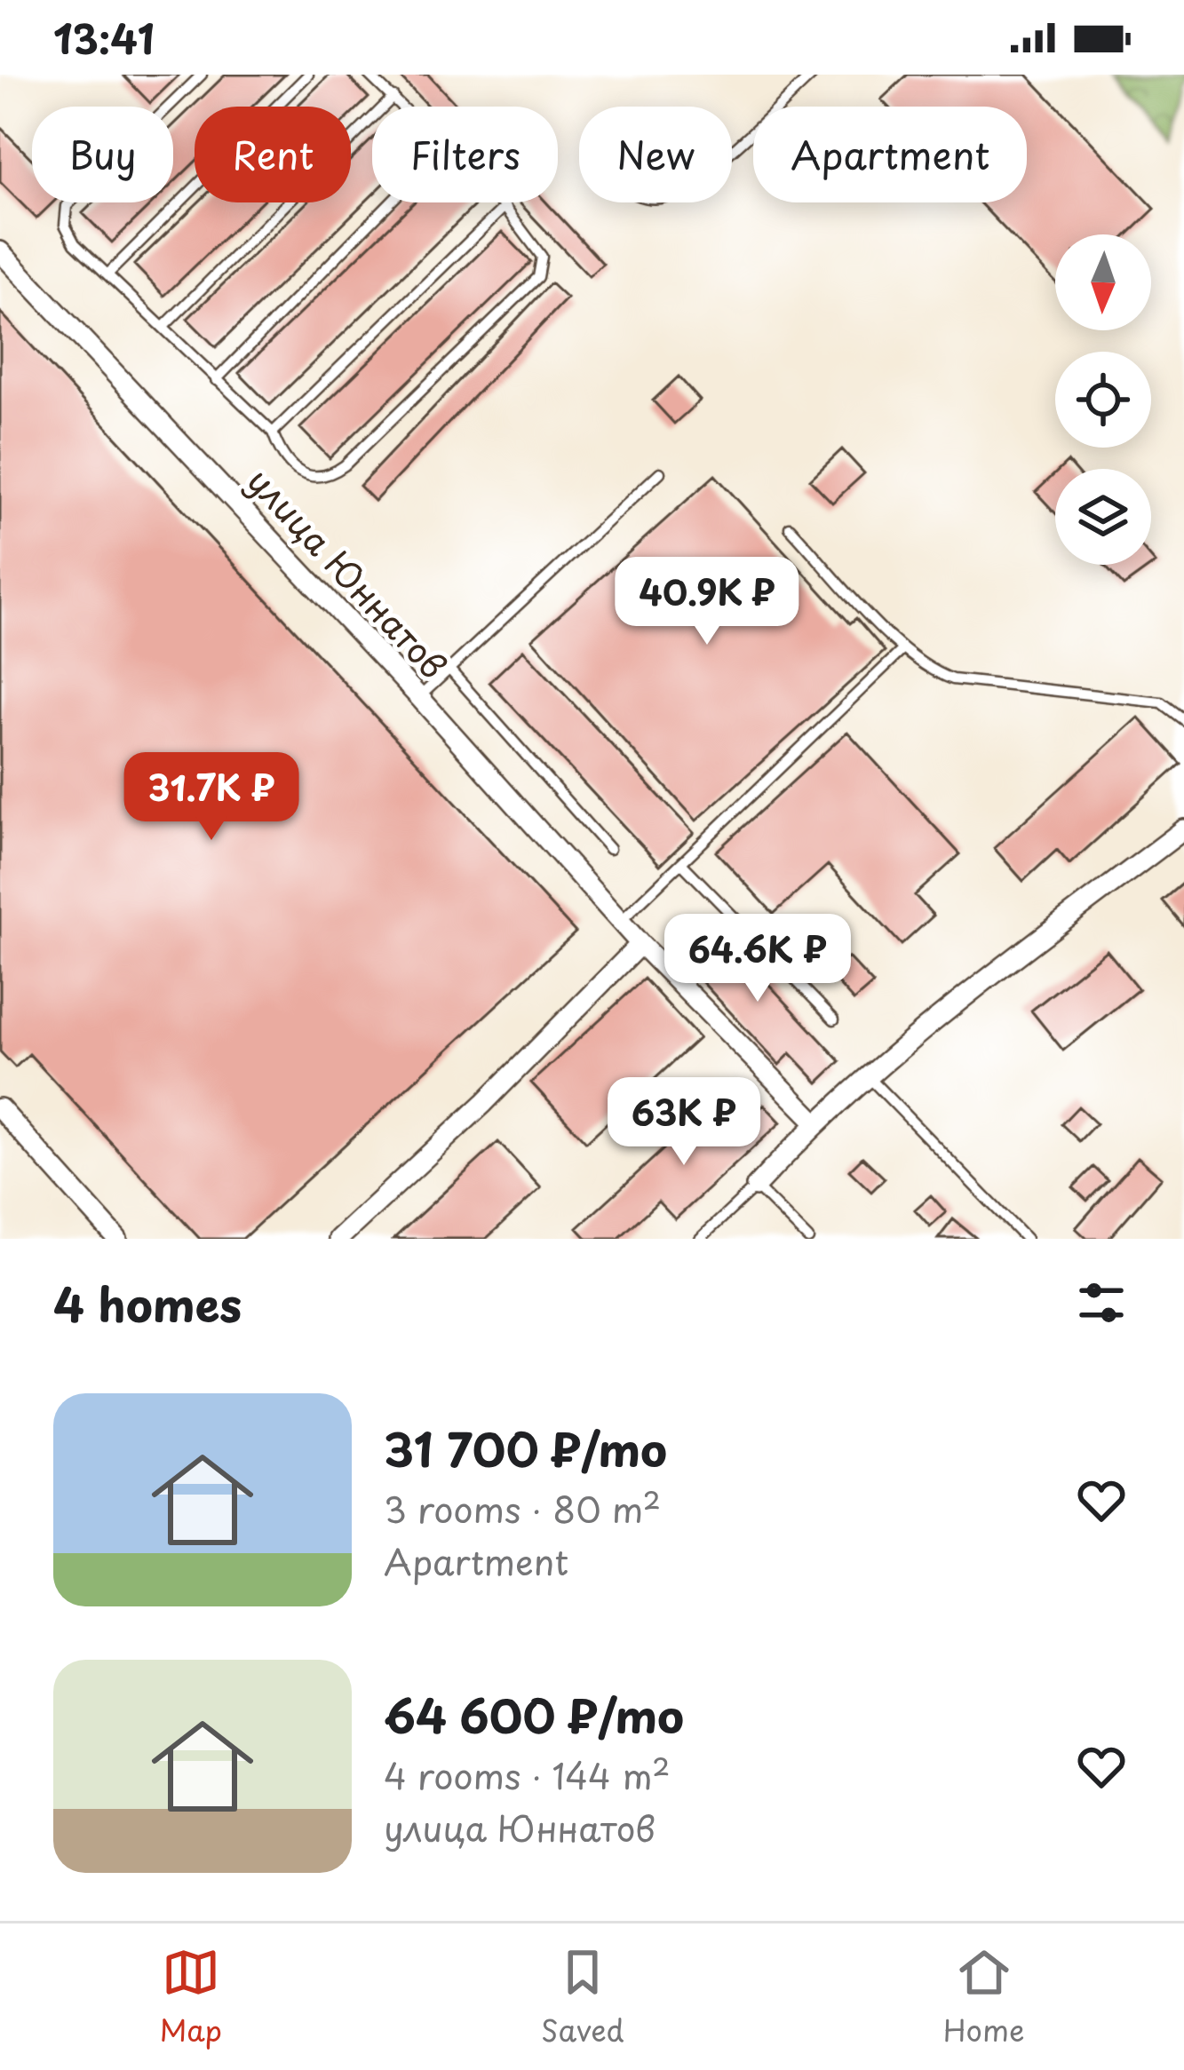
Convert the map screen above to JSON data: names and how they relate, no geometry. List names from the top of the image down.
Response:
{
  "streets": {
    "street": ["улица Юннатов"]
  },
  "north": "bottom",
  "page": {
    "status": "13:41",
    "chip": [
      "Buy",
      "Rent",
      "Filters",
      "New",
      "Apartment"
    ],
    "price": [
      "40.9K ₽",
      "31.7K ₽",
      "64.6K ₽",
      "63K ₽"
    ],
    "heading": "4 homes",
    "list": [
      {
        "name": "31 700 ₽/mo",
        "note": "3 rooms · 80 m² · Apartment"
      },
      {
        "name": "64 600 ₽/mo",
        "note": "4 rooms · 144 m² · улица Юннатов"
      }
    ],
    "tabs": ["Map", "Saved", "Home"]
  }
}
